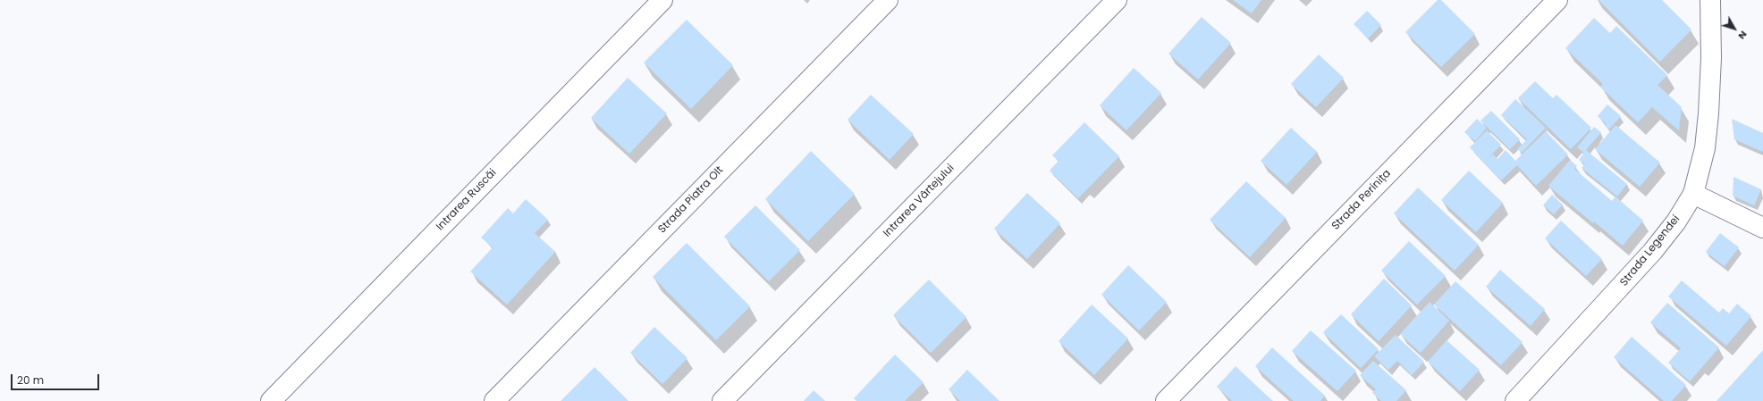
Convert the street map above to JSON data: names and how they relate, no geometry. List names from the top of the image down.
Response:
{
  "streets": {
    "street": [
      "Intrarea Ruscăi",
      "Strada Piatra Olt",
      "Strada Perinița",
      "Intrarea Vârtejului",
      "Strada Legendei"
    ]
  },
  "scale_bar": "20 m",
  "north": "bottom right"
}
